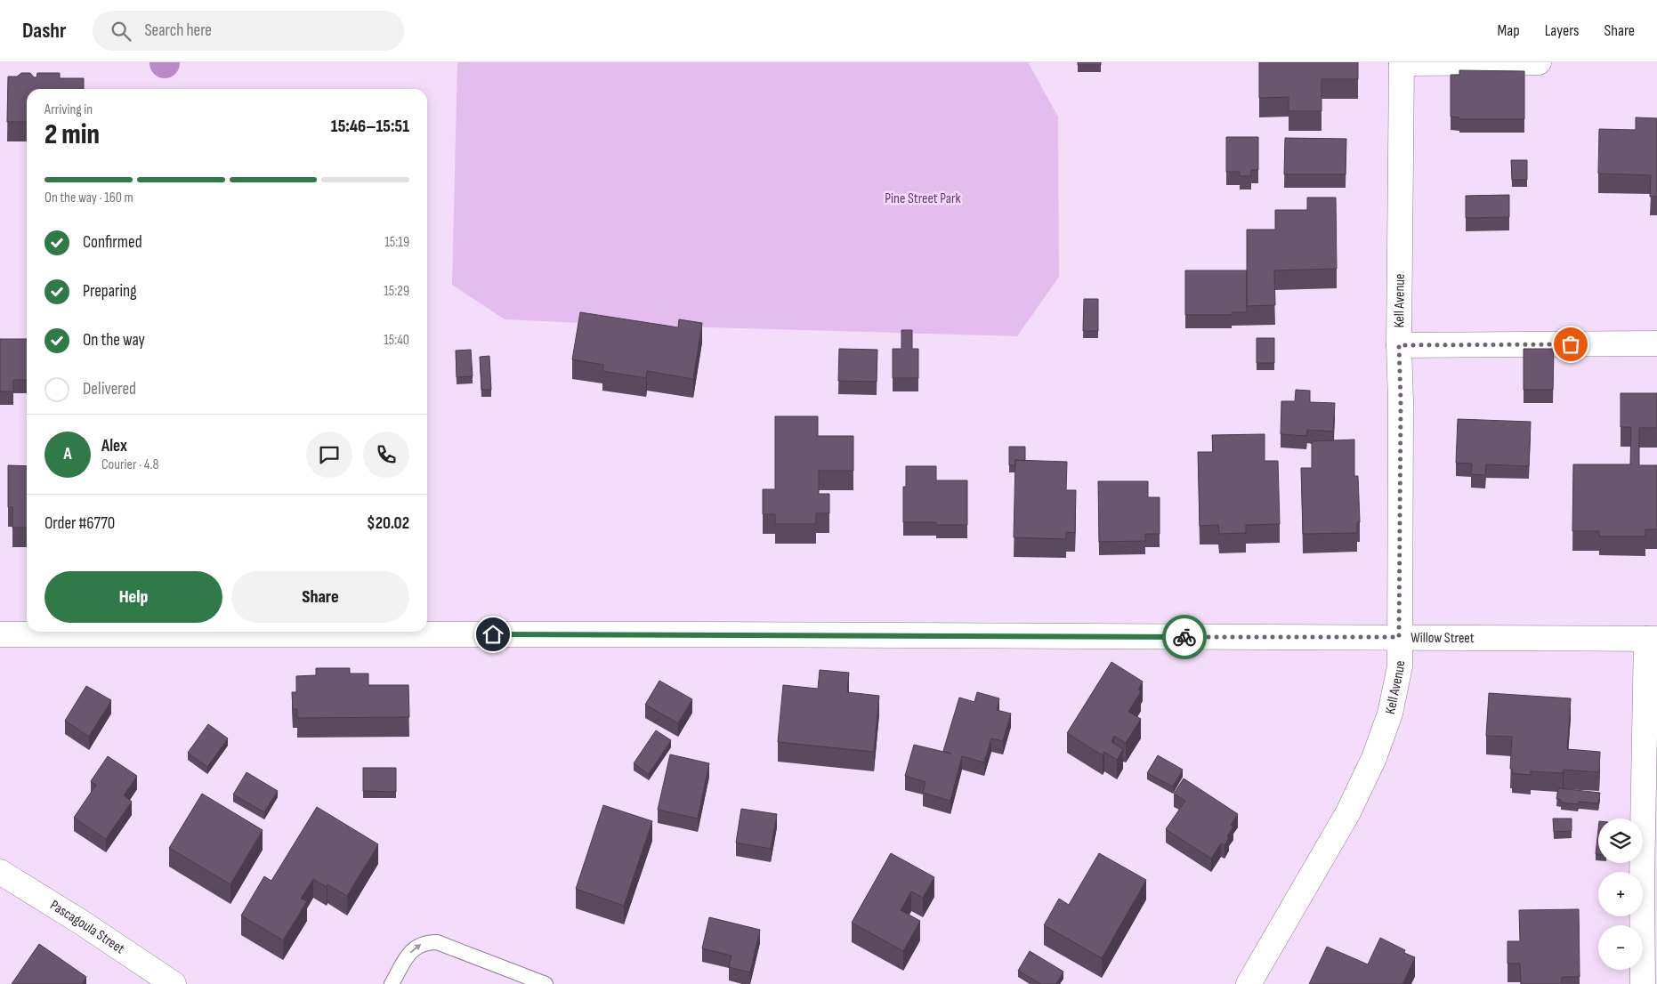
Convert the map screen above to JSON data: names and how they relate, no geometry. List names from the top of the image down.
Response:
{
  "streets": {
    "street": ["Kell Avenue", "Willow Street", "Pascagoula Street"]
  },
  "crossings": [
    ["Kell Avenue", "Willow Street"]
  ],
  "parks": ["Pine Street Park"],
  "page": {
    "header": "Dashr",
    "search": "Search here",
    "nav": ["Map", "Layers", "Share"],
    "heading": ["2 min", "Arriving in", "15:46–15:51"],
    "panel": [
      "Alex",
      "Courier · 4.8",
      "Order #6770",
      "$20.02"
    ],
    "bar": "On the way · 160 m",
    "list": [
      ["Confirmed", "15:19"],
      ["Preparing", "15:29"],
      ["On the way", "15:40"],
      "Delivered"
    ],
    "round": "A",
    "buttons": ["Help", "Share"],
    "map_buttons": ["+", "−"]
  }
}
